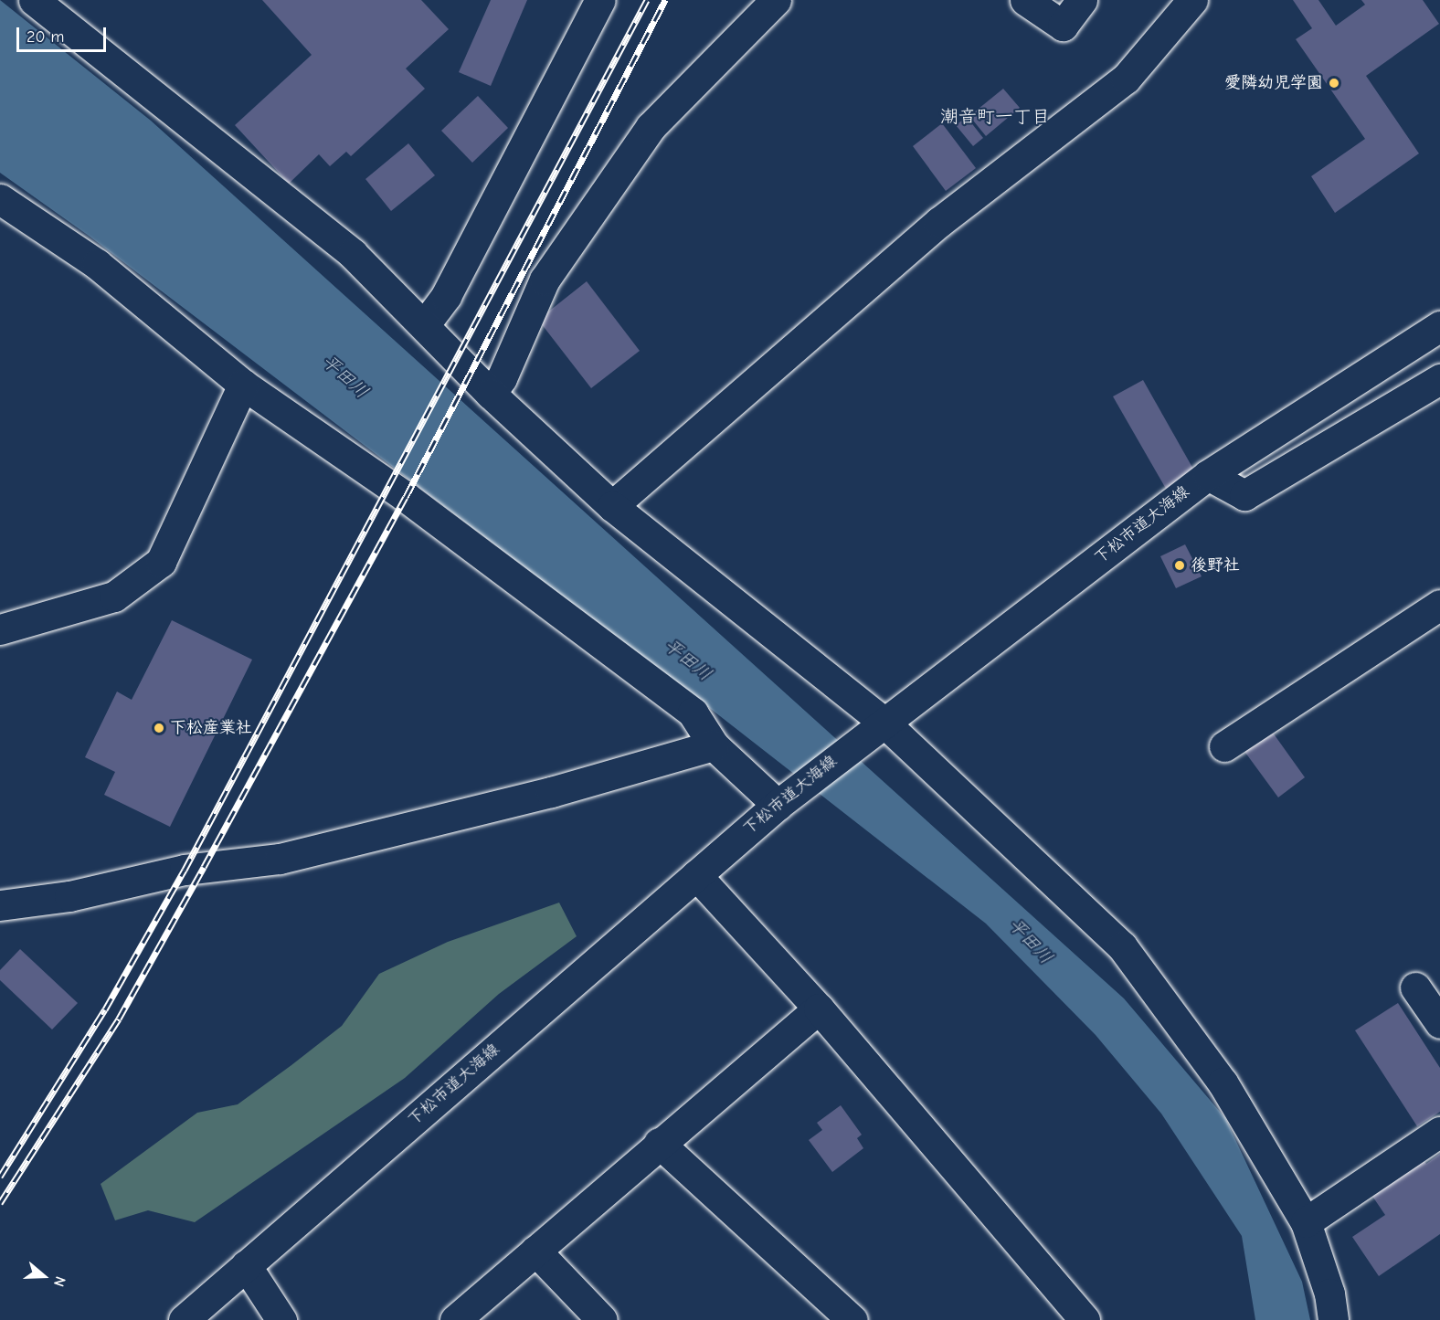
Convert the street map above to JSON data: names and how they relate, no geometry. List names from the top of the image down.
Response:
{
  "streets": {
    "street": ["下松市道大海線"]
  },
  "districts": ["潮音町一丁目"],
  "water": ["平田川"],
  "places": ["愛隣幼児学園", "後野社", "下松産業社"],
  "scale_bar": "20 m",
  "north": "right"
}
